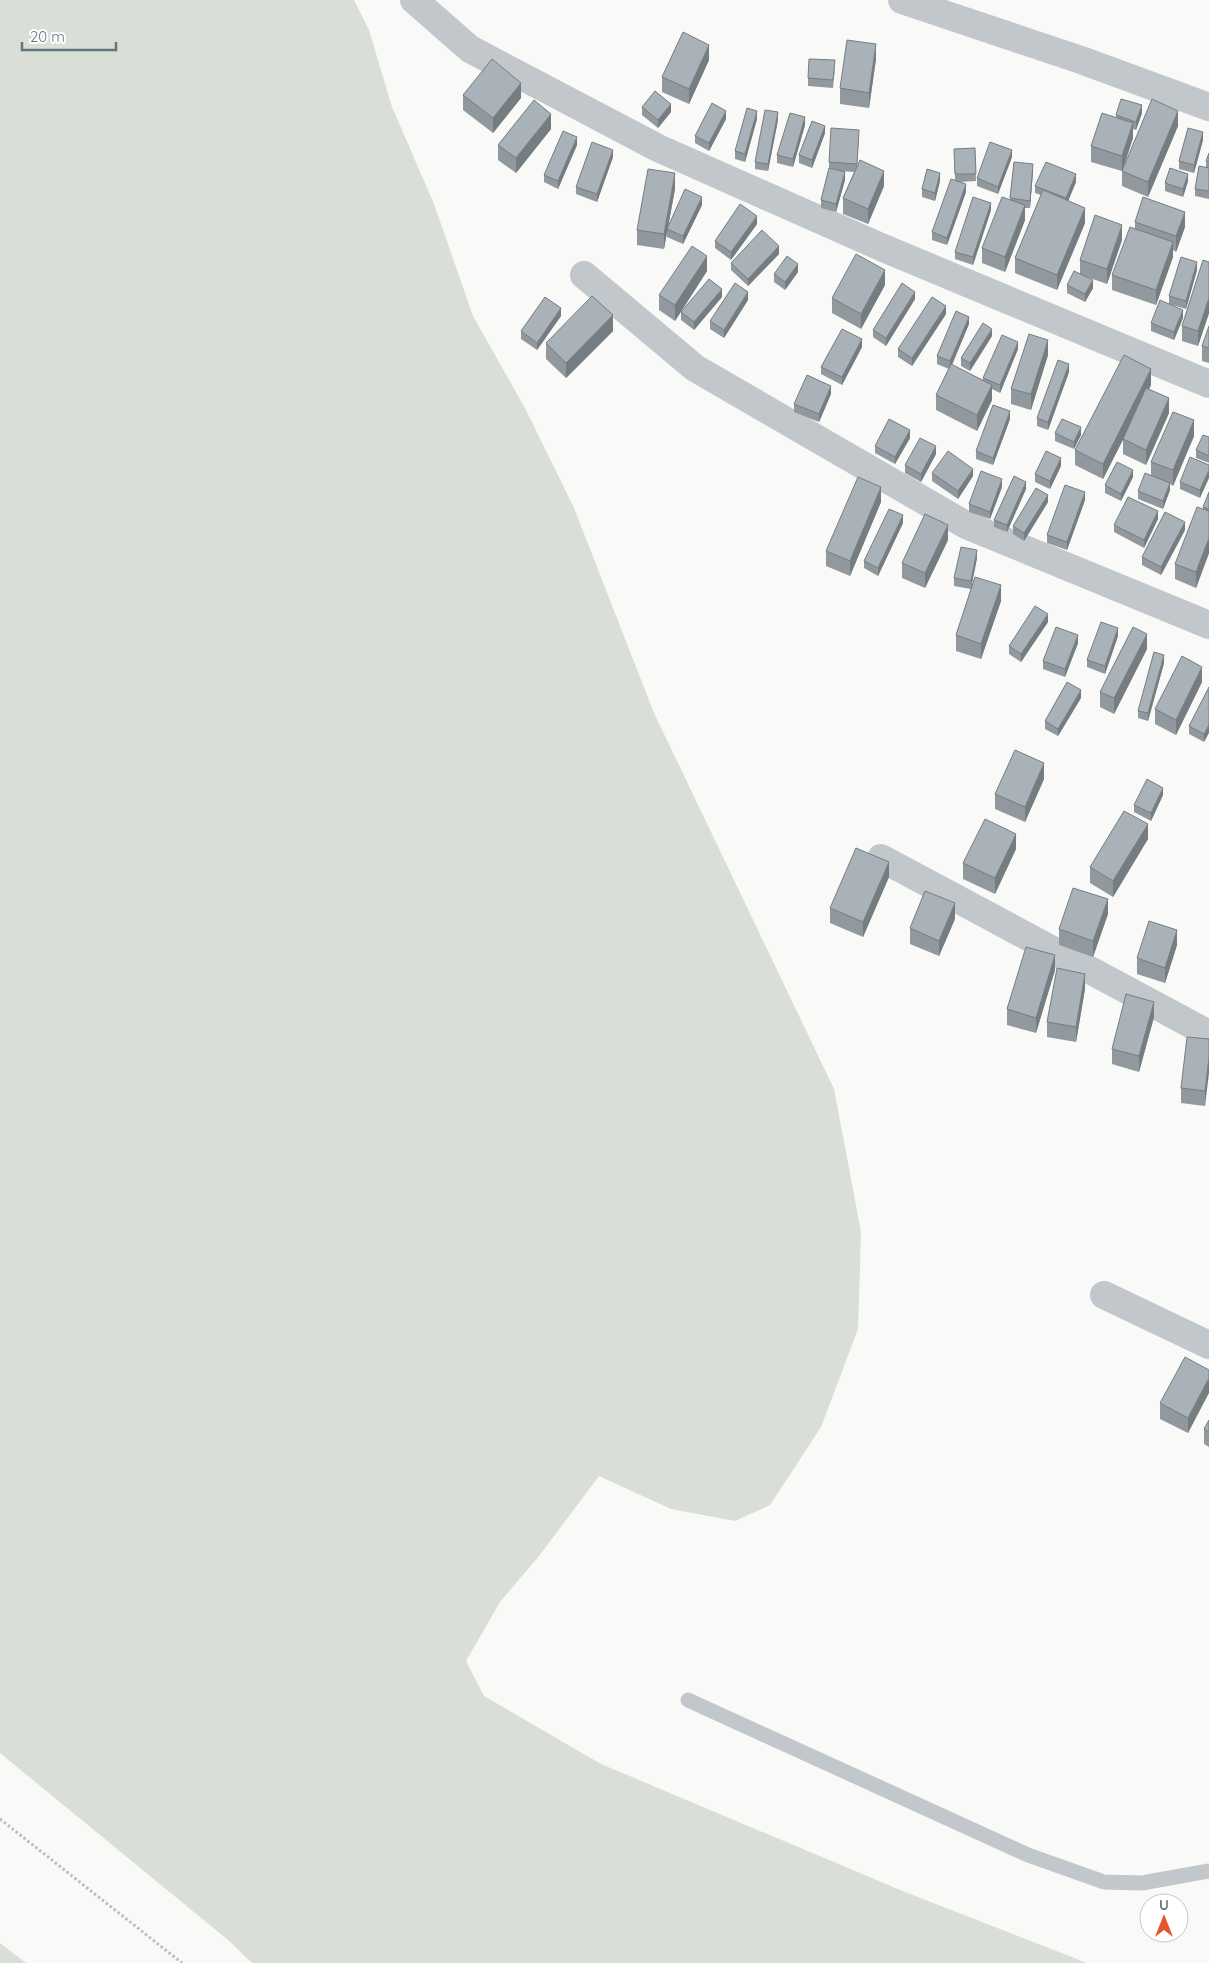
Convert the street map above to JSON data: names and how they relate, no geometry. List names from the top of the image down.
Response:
{
  "scale_bar": "20 m",
  "north": "top"
}
